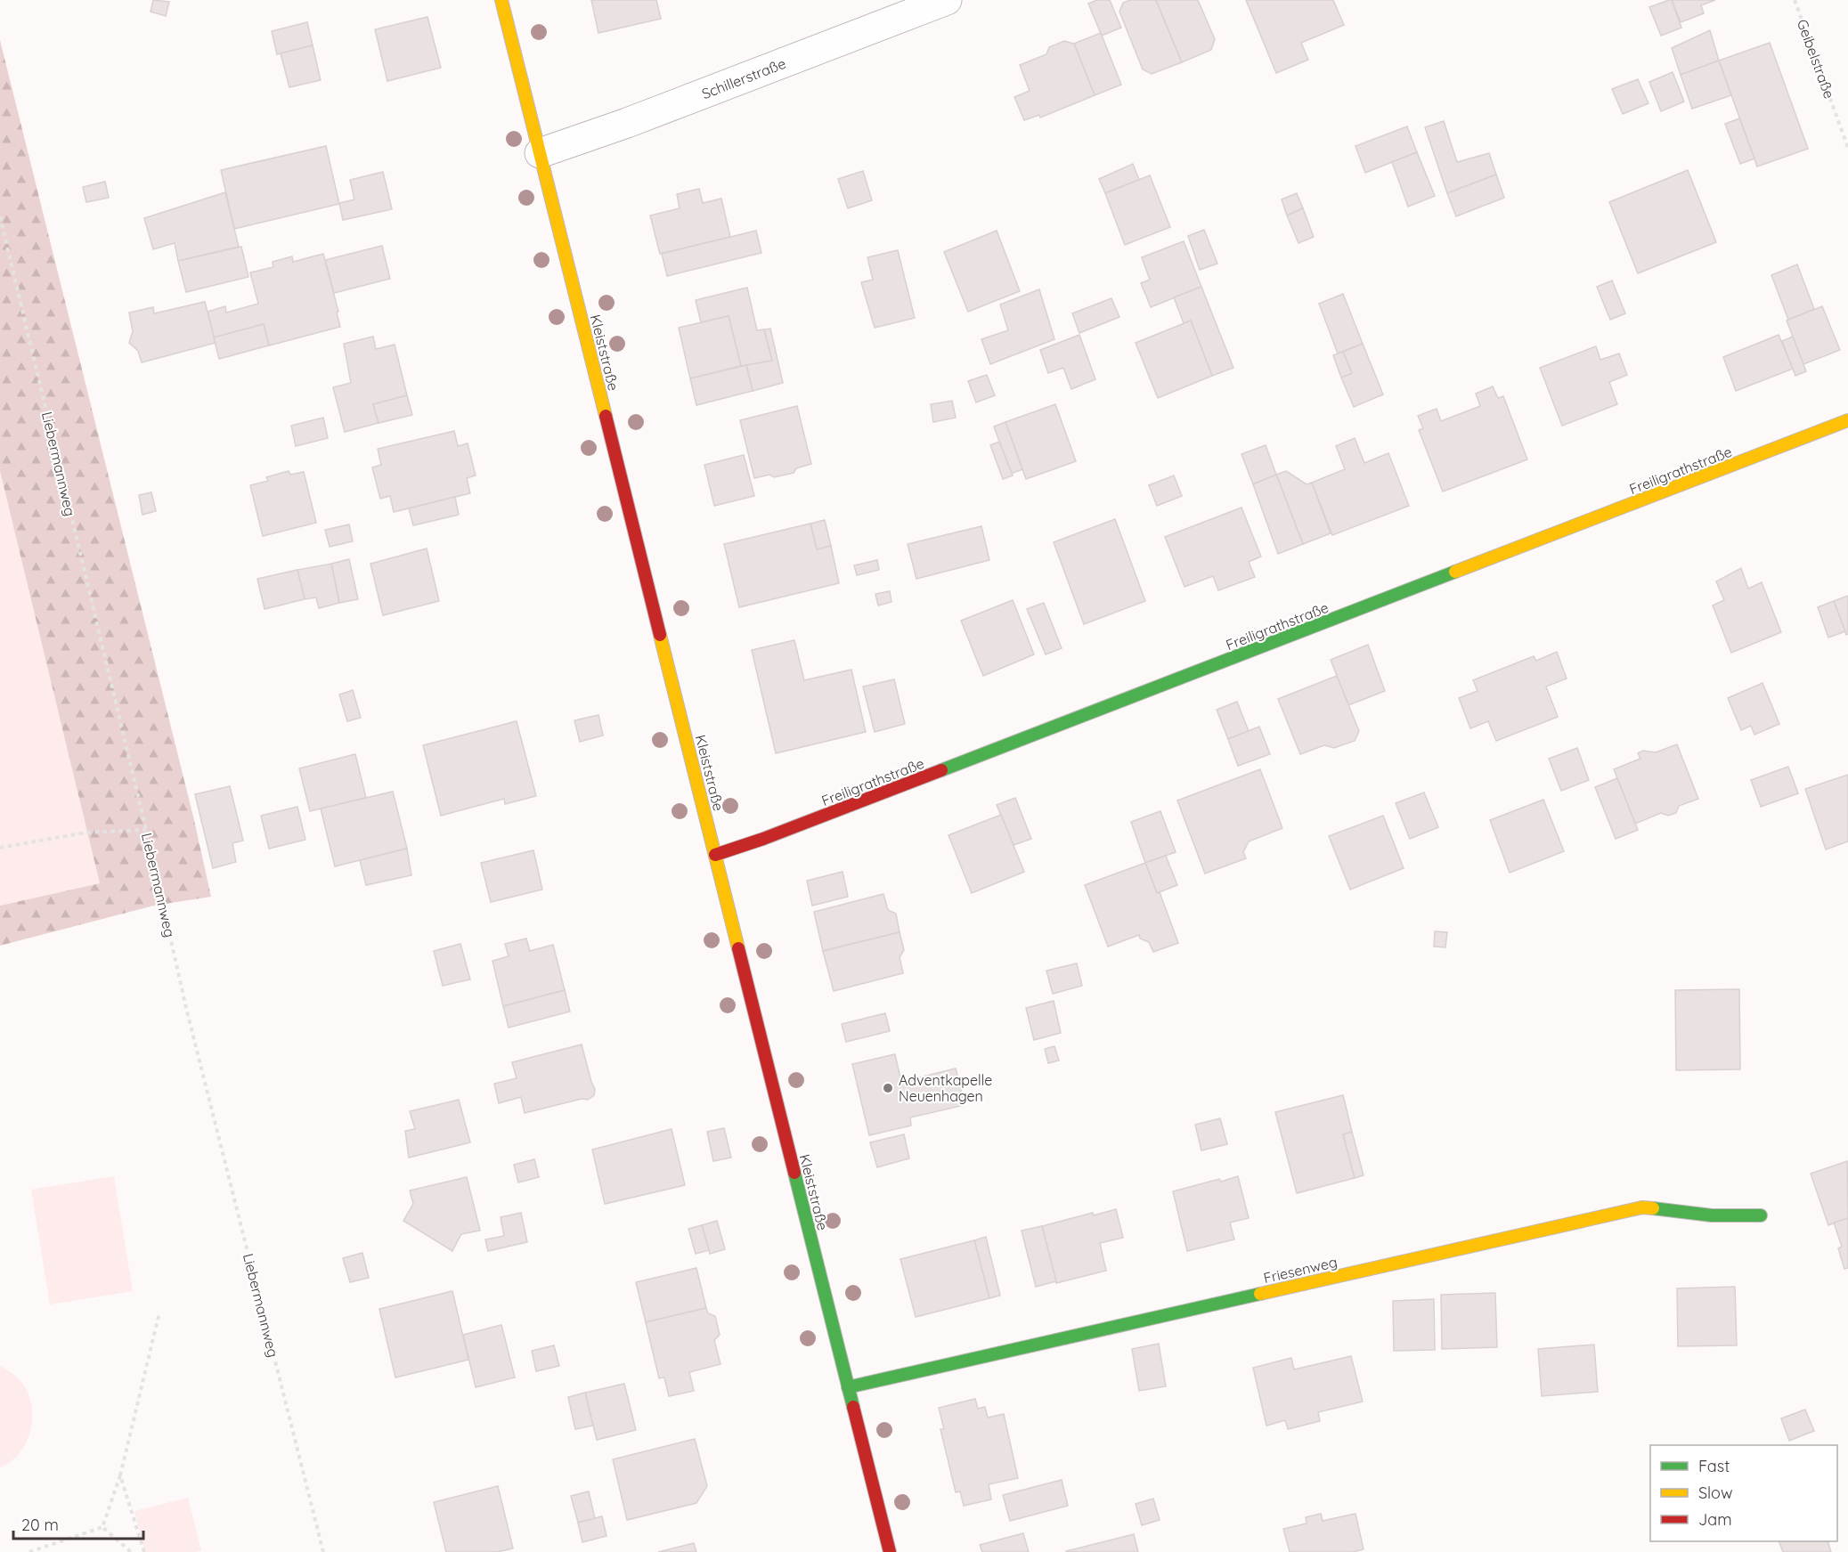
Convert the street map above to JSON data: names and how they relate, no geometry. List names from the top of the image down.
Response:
{
  "streets": {
    "street": [
      "Schillerstraße",
      "Kleiststraße",
      "Freiligrathstraße",
      "Friesenweg"
    ],
    "path": ["Geibelstraße", "Liebermannweg"]
  },
  "crossings": [
    ["Schillerstraße", "Kleiststraße"],
    ["Kleiststraße", "Freiligrathstraße"],
    ["Kleiststraße", "Friesenweg"]
  ],
  "places": ["Adventkapelle Neuenhagen"],
  "legend": ["Fast", "Slow", "Jam"],
  "scale_bar": "20 m"
}
